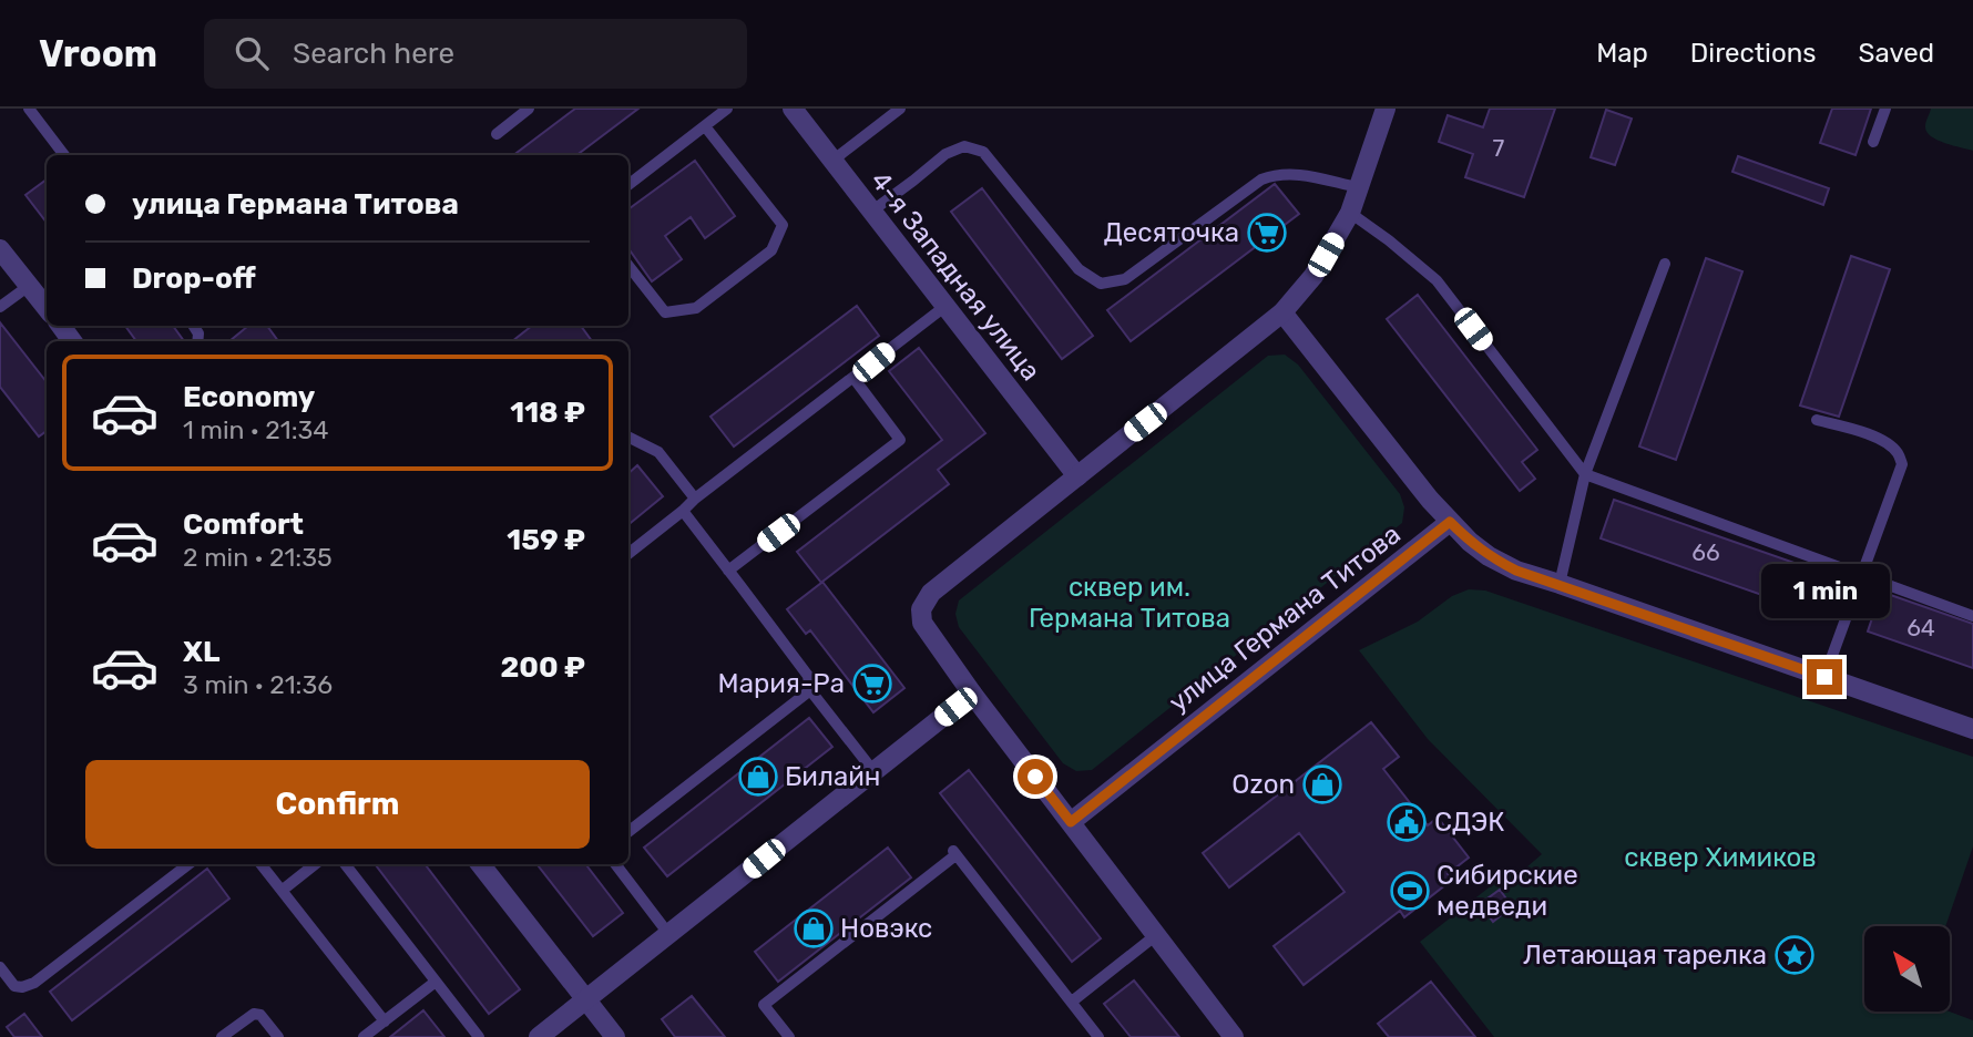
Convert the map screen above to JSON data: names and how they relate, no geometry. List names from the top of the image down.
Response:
{
  "streets": {
    "street": ["4-я Западная улица", "улица Германа Титова"]
  },
  "parks": ["сквер им. Германа Титова", "сквер Химиков"],
  "places": {
    "supermarket": ["Десяточка", "Мария-Ра"],
    "shop": ["Билайн", "Ozon", "Новэкс"],
    "public building": ["СДЭК"],
    "sports": ["Сибирские медведи"],
    "place": ["Летающая тарелка"]
  },
  "house_numbers": ["7", "66", "64"],
  "north": "top left",
  "page": {
    "header": "Vroom",
    "search": "Search here",
    "nav": ["Map", "Directions", "Saved"],
    "banner": ["улица Германа Титова", "Drop-off"],
    "list": [
      {
        "name": "Economy",
        "note": "1 min · 21:34",
        "value": "118 ₽"
      },
      {
        "name": "Comfort",
        "note": "2 min · 21:35",
        "value": "159 ₽"
      },
      {
        "name": "XL",
        "note": "3 min · 21:36",
        "value": "200 ₽"
      }
    ],
    "bubble": "1 min",
    "buttons": "Confirm"
  }
}
